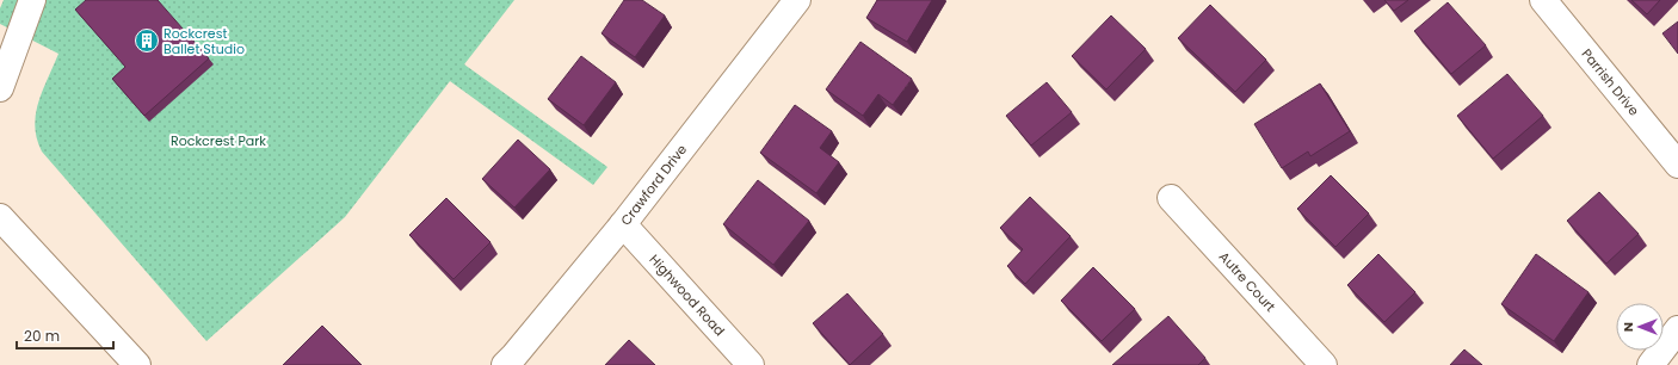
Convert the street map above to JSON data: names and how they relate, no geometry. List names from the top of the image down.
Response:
{
  "streets": {
    "street": [
      "Parrish Drive",
      "Crawford Drive",
      "Autre Court",
      "Highwood Road"
    ]
  },
  "crossings": [
    ["Crawford Drive", "Highwood Road"]
  ],
  "parks": ["Rockcrest Park"],
  "places": {
    "building": ["Rockcrest Ballet Studio"]
  },
  "scale_bar": "20 m",
  "north": "left"
}
